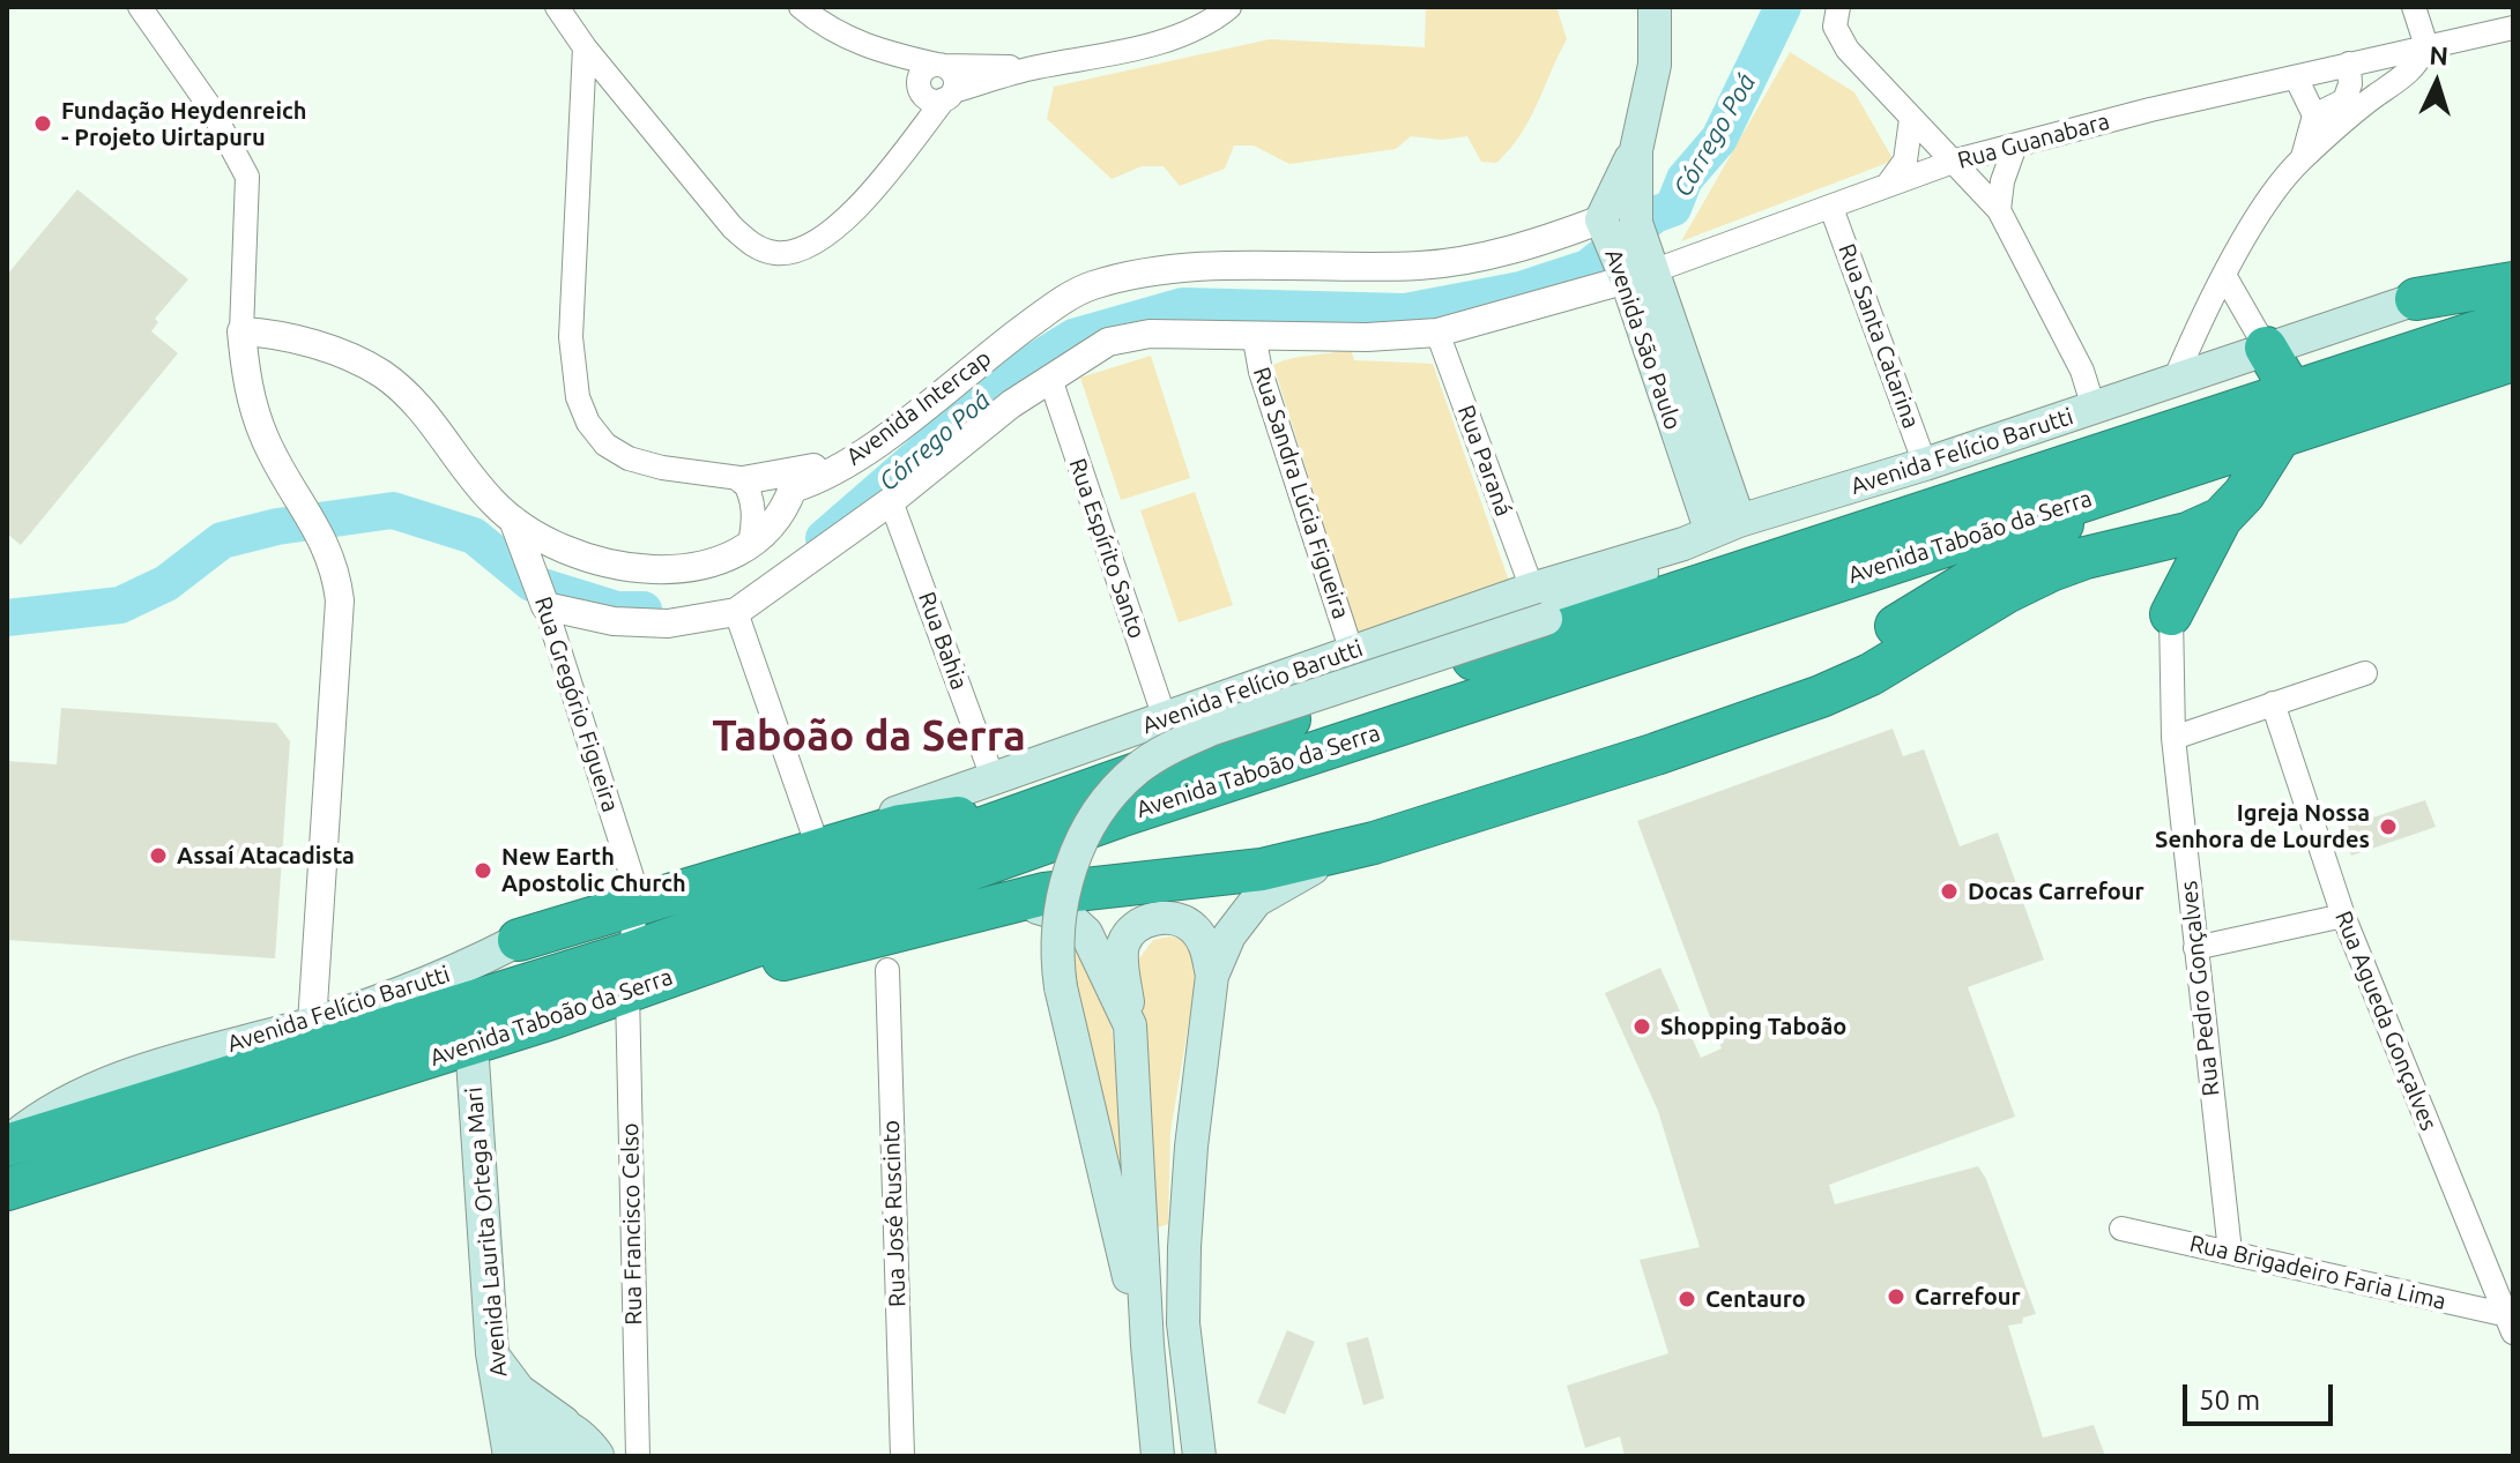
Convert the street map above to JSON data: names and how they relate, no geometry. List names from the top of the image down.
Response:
{
  "streets": {
    "highway": ["Avenida Taboão da Serra"],
    "main road": ["Avenida São Paulo", "Avenida Felício Barutti", "Avenida Laurita Ortega Mari"],
    "street": [
      "Rua Guanabara",
      "Rua Santa Catarina",
      "Avenida Intercap",
      "Rua Paraná",
      "Rua Sandra Lúcia Figueira",
      "Rua Espírito Santo",
      "Rua Bahia",
      "Rua Gregório Figueira",
      "Rua Pedro Gonçalves",
      "Rua Agueda Gonçalves",
      "Rua José Ruscinto",
      "Rua Francisco Celso",
      "Rua Brigadeiro Faria Lima"
    ]
  },
  "crossings": [
    ["Rua Guanabara", "Rua Santa Catarina"],
    ["Rua Guanabara", "Avenida São Paulo"],
    ["Rua Santa Catarina", "Avenida Felício Barutti"],
    ["Avenida São Paulo", "Avenida Intercap"],
    ["Avenida São Paulo", "Avenida Felício Barutti"],
    ["Avenida Felício Barutti", "Rua Paraná"],
    ["Avenida Felício Barutti", "Rua Sandra Lúcia Figueira"],
    ["Avenida Felício Barutti", "Avenida Taboão da Serra"],
    ["Avenida Felício Barutti", "Rua Espírito Santo"],
    ["Avenida Felício Barutti", "Rua Bahia"],
    ["Avenida Felício Barutti", "Rua Gregório Figueira"],
    ["Avenida Felício Barutti", "Rua Francisco Celso"],
    ["Avenida Felício Barutti", "Avenida Laurita Ortega Mari"],
    ["Avenida Taboão da Serra", "Rua Francisco Celso"],
    ["Avenida Taboão da Serra", "Avenida Laurita Ortega Mari"],
    ["Rua Gregório Figueira", "Rua Francisco Celso"],
    ["Rua Pedro Gonçalves", "Rua Brigadeiro Faria Lima"],
    ["Rua Agueda Gonçalves", "Rua Brigadeiro Faria Lima"]
  ],
  "districts": ["Taboão da Serra"],
  "water": ["Córrego Poá"],
  "places": [
    "Fundação Heydenreich - Projeto Uirtapuru",
    "Igreja Nossa Senhora de Lourdes",
    "Assaí Atacadista",
    "New Earth Apostolic Church",
    "Docas Carrefour",
    "Shopping Taboão",
    "Carrefour",
    "Centauro"
  ],
  "scale_bar": "50 m",
  "north": "top"
}
